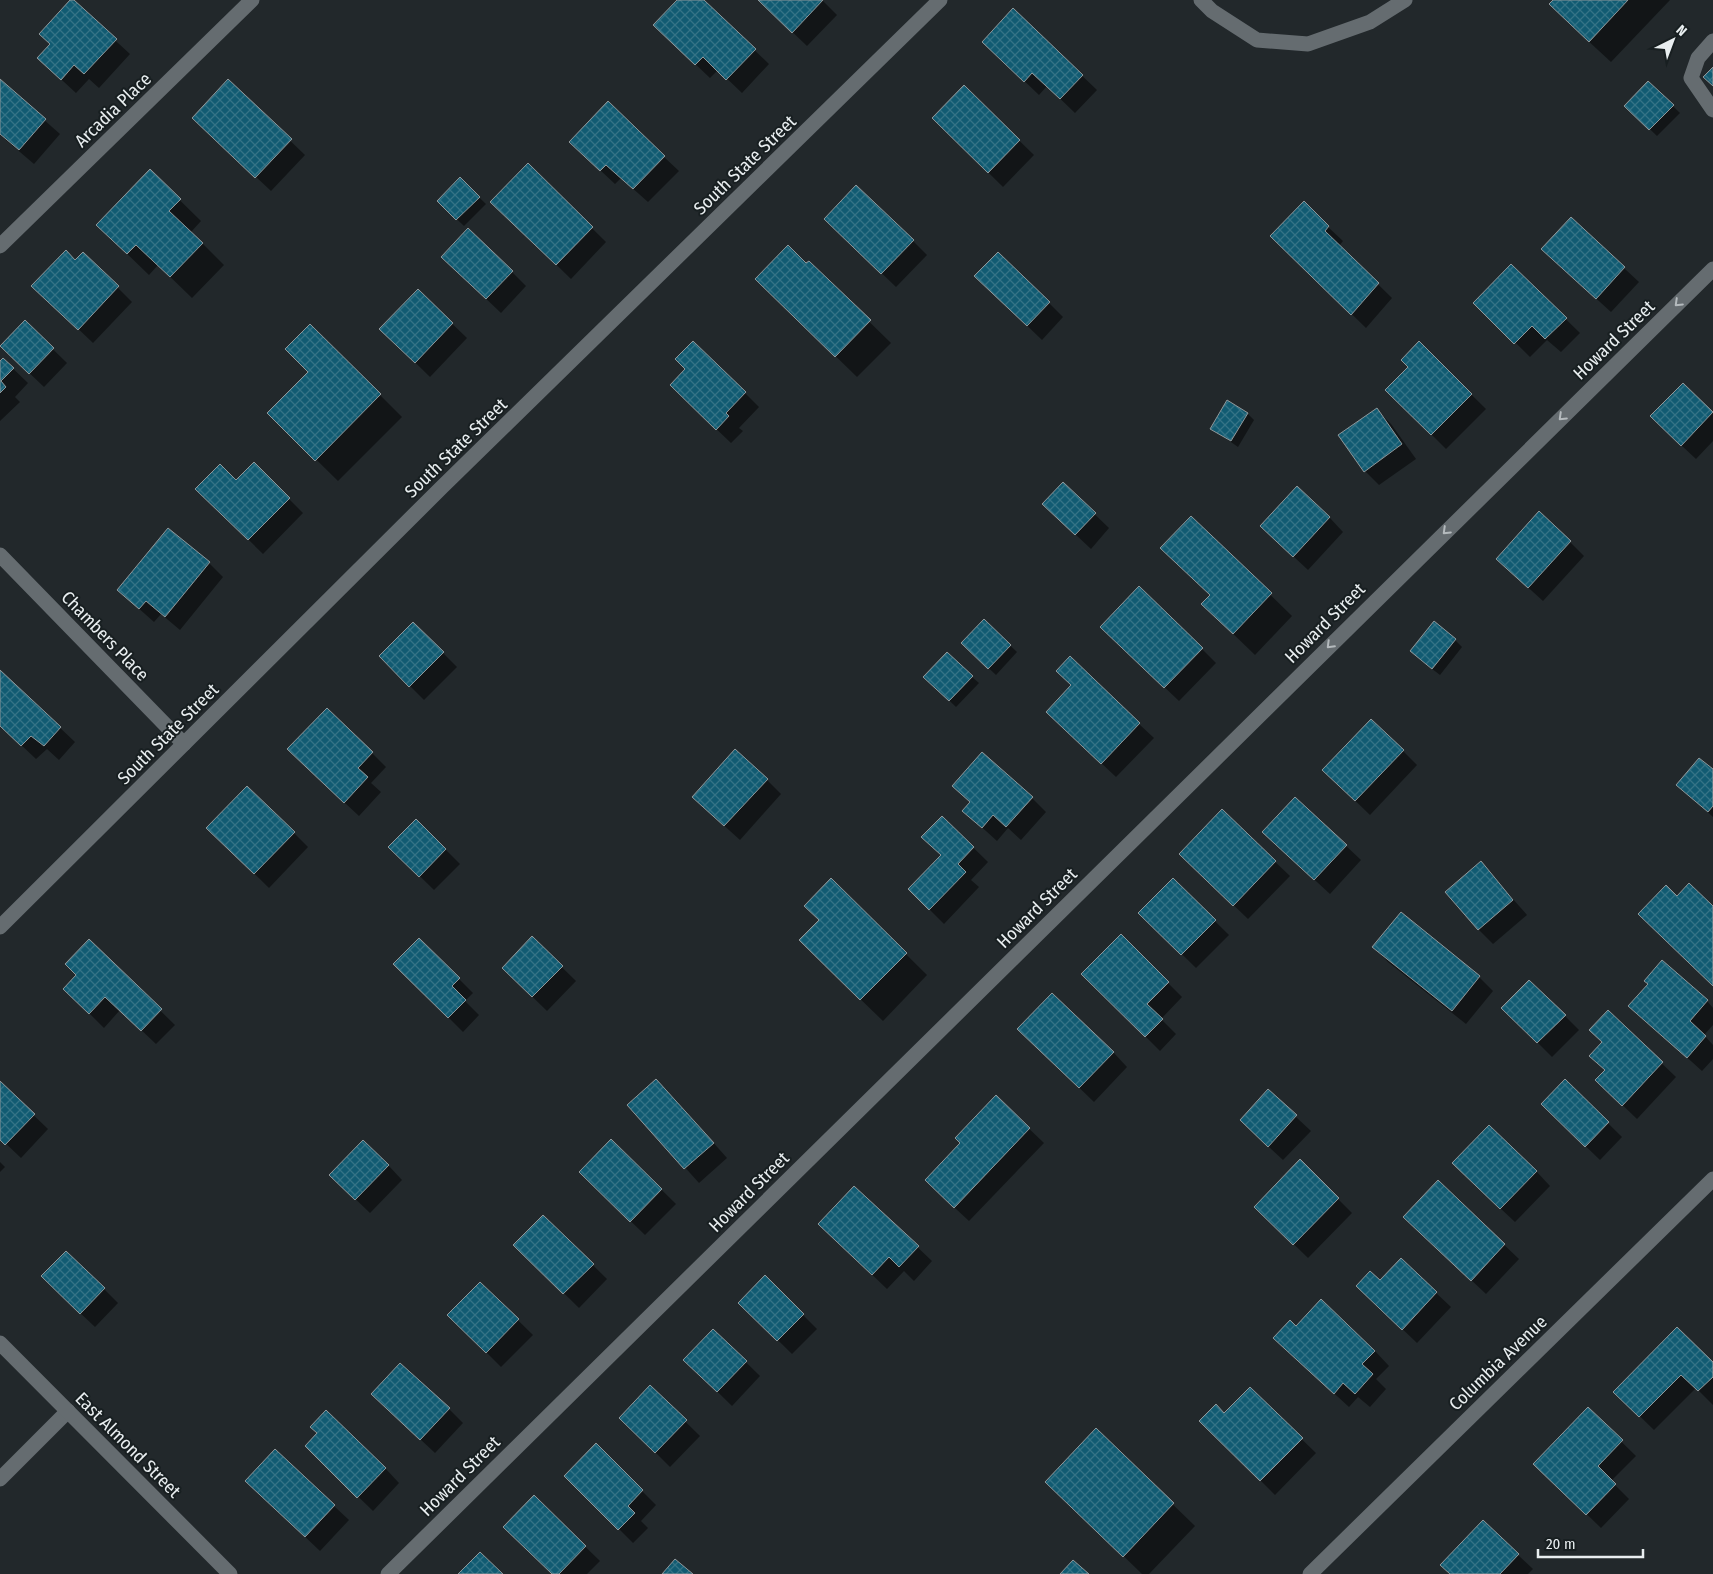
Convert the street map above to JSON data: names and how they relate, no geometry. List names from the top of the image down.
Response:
{
  "streets": {
    "street": [
      "Arcadia Place",
      "South State Street",
      "Howard Street",
      "Chambers Place",
      "Columbia Avenue",
      "East Almond Street"
    ]
  },
  "crossings": [
    ["South State Street", "Chambers Place"]
  ],
  "one_way": ["Howard Street"],
  "scale_bar": "20 m",
  "north": "top right"
}
